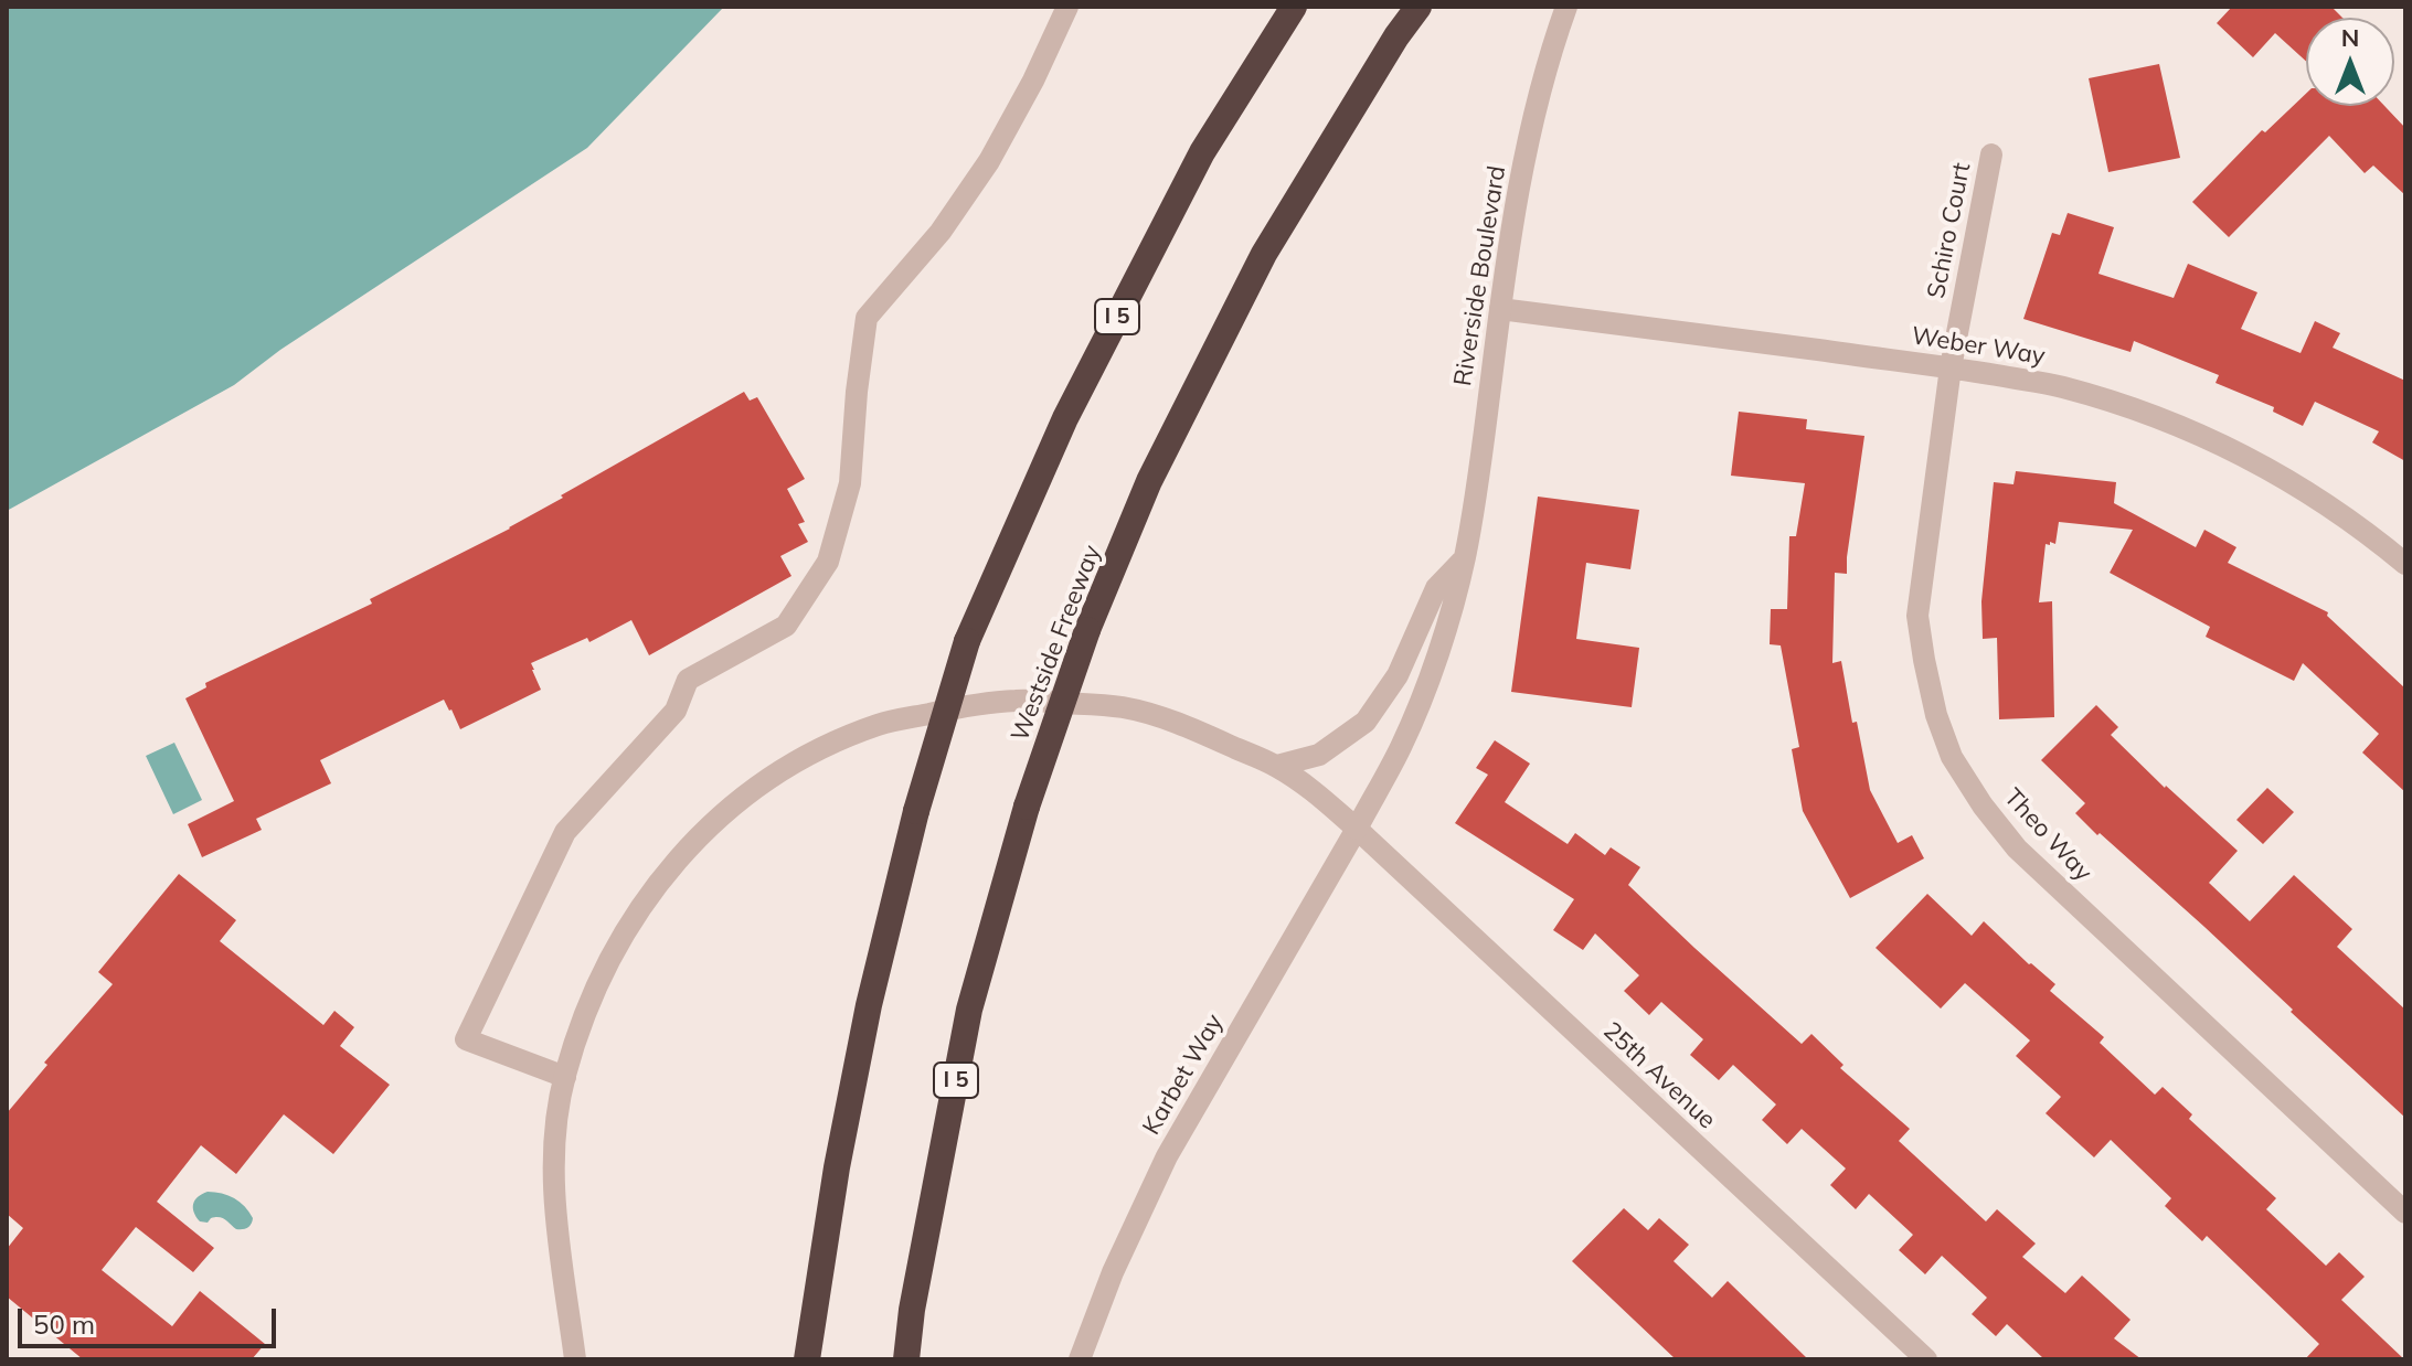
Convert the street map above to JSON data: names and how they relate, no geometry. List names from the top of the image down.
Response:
{
  "streets": {
    "highway": ["I 5", "Westside Freeway"],
    "street": [
      "Schiro Court",
      "Riverside Boulevard",
      "Weber Way",
      "Theo Way",
      "Karbet Way",
      "25th Avenue"
    ]
  },
  "crossings": [
    ["Schiro Court", "Weber Way"],
    ["Schiro Court", "Theo Way"],
    ["Riverside Boulevard", "Weber Way"],
    ["Riverside Boulevard", "Karbet Way"],
    ["Riverside Boulevard", "25th Avenue"],
    ["Weber Way", "Theo Way"],
    ["Karbet Way", "25th Avenue"]
  ],
  "scale_bar": "50 m",
  "north": "top"
}
